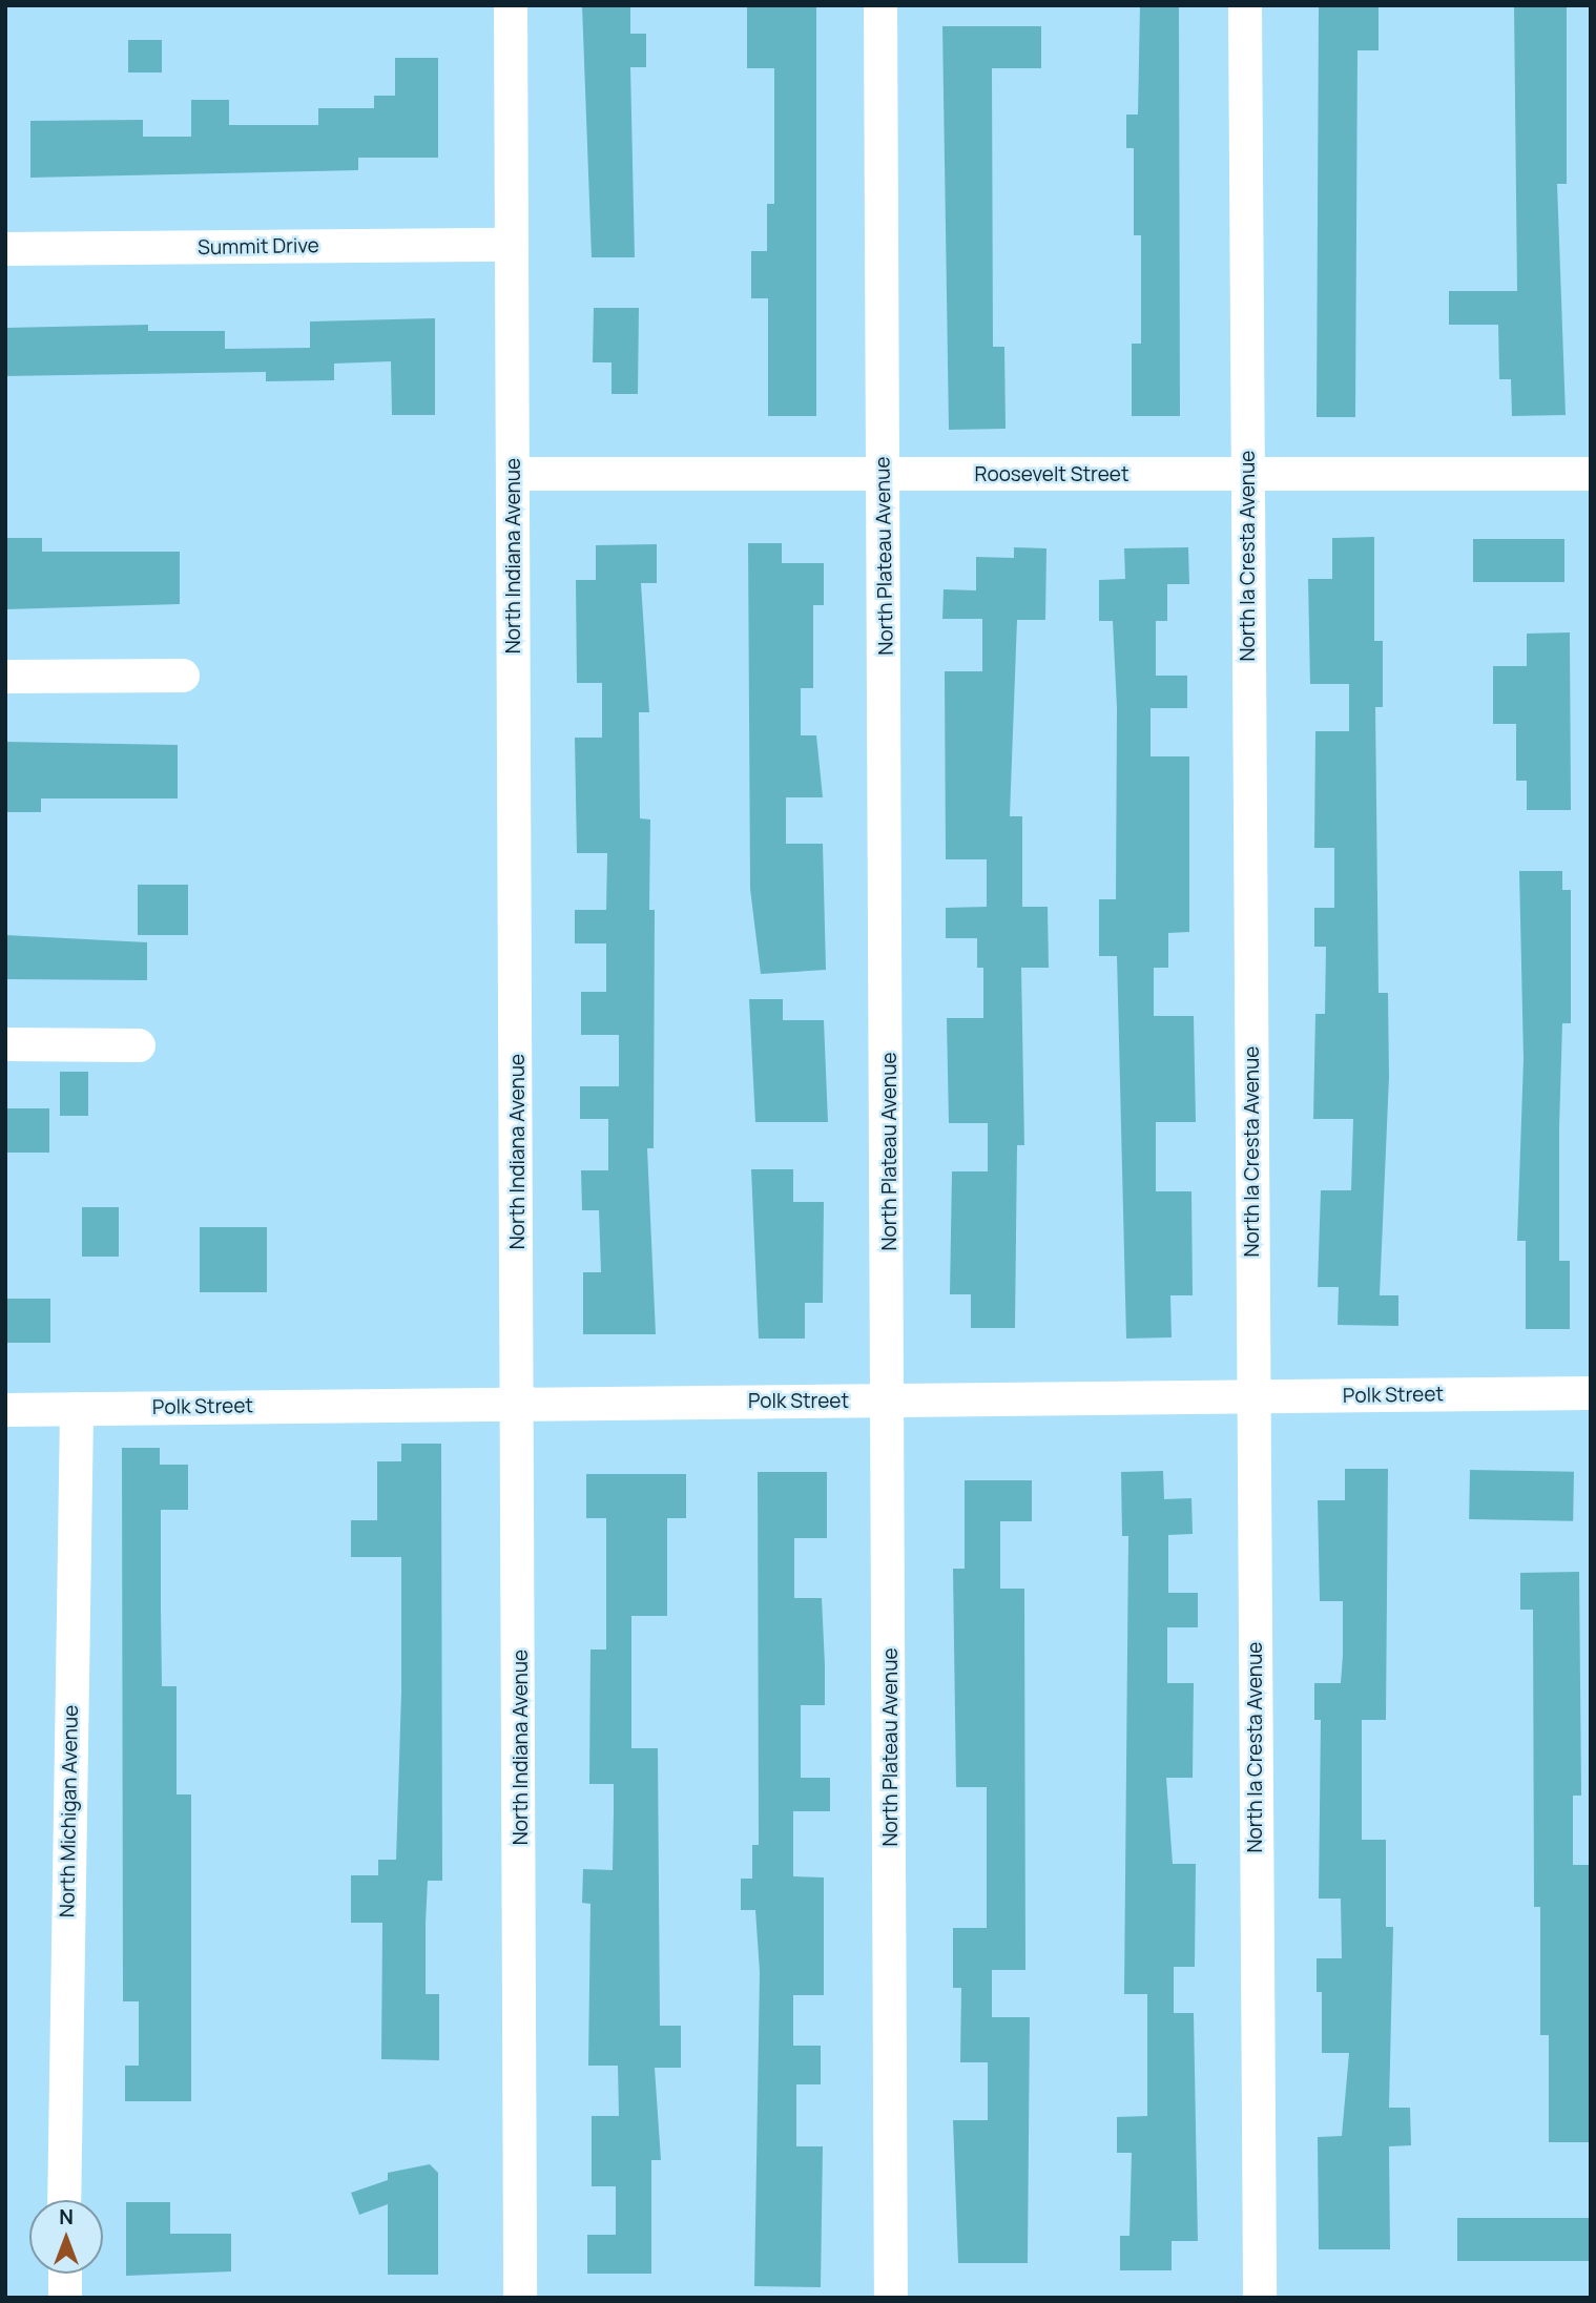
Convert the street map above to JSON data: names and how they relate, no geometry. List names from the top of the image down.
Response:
{
  "streets": {
    "street": [
      "Summit Drive",
      "Roosevelt Street",
      "North Indiana Avenue",
      "North Plateau Avenue",
      "North la Cresta Avenue",
      "Polk Street",
      "North Michigan Avenue"
    ]
  },
  "crossings": [
    ["Summit Drive", "North Indiana Avenue"],
    ["Roosevelt Street", "North Indiana Avenue"],
    ["Roosevelt Street", "North Plateau Avenue"],
    ["Roosevelt Street", "North la Cresta Avenue"],
    ["North Indiana Avenue", "Polk Street"],
    ["North Plateau Avenue", "Polk Street"],
    ["North la Cresta Avenue", "Polk Street"],
    ["Polk Street", "North Michigan Avenue"]
  ],
  "north": "top"
}
